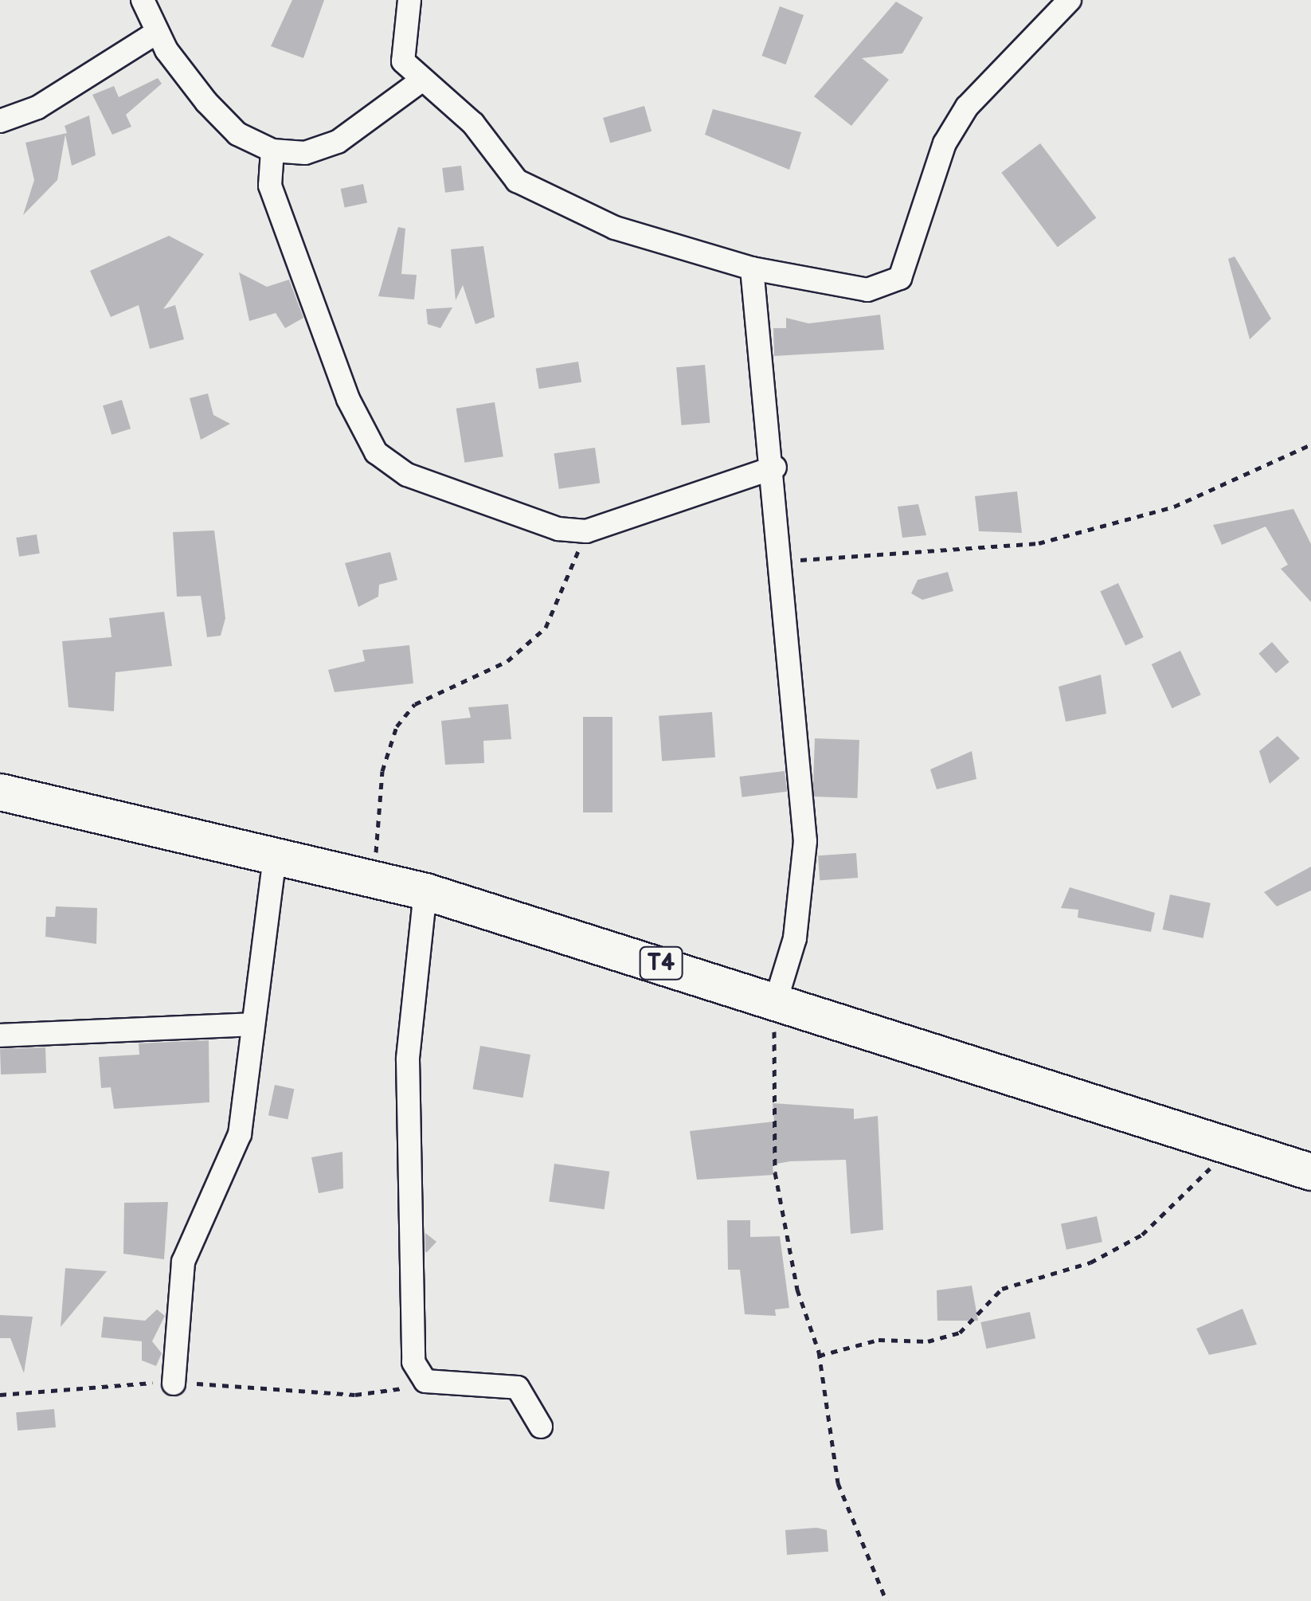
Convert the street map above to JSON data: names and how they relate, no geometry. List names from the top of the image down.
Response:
{
  "streets": {
    "highway": ["T4"]
  }
}
